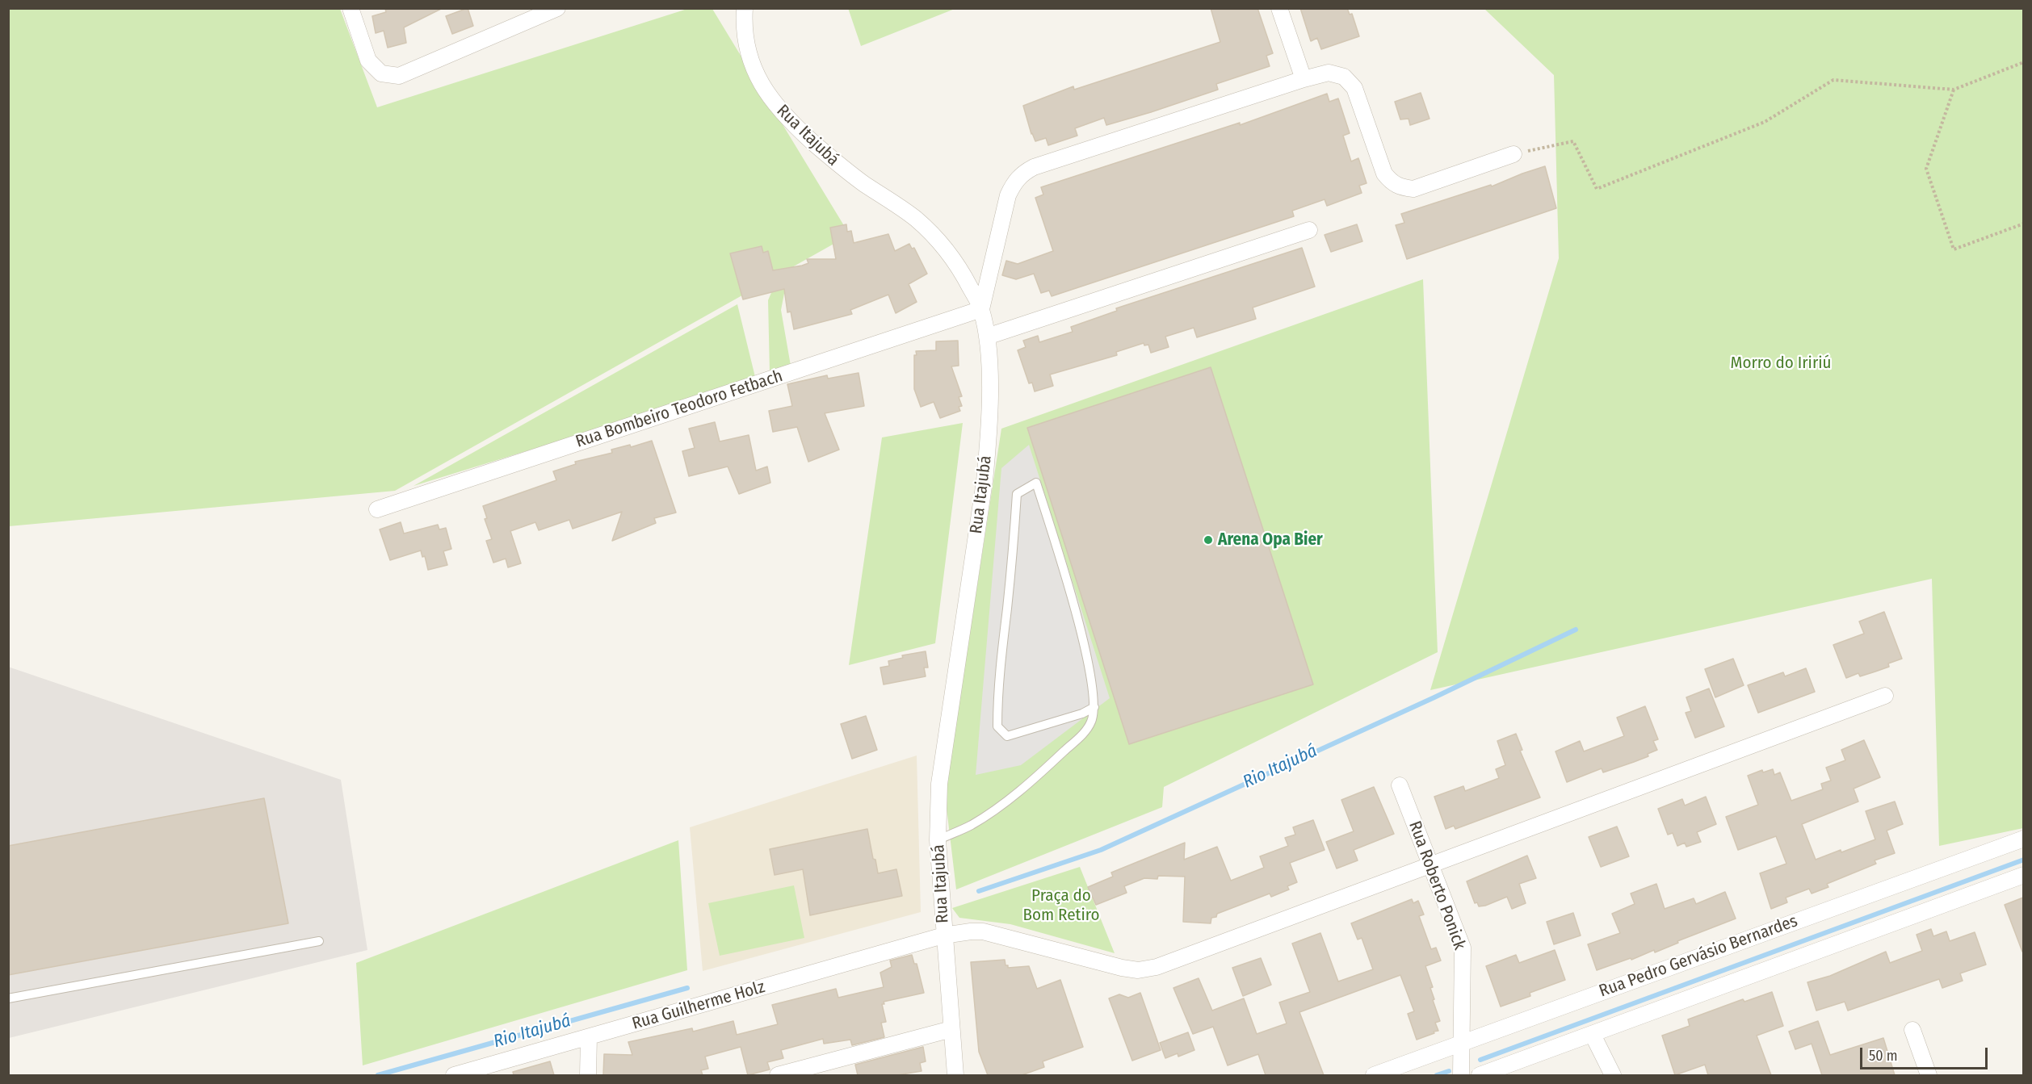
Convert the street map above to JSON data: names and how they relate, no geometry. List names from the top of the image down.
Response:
{
  "streets": {
    "street": [
      "Rua Itajubá",
      "Rua Bombeiro Teodoro Fetbach",
      "Rua Roberto Ponick",
      "Rua Pedro Gervásio Bernardes",
      "Rua Guilherme Holz"
    ]
  },
  "crossings": [
    ["Rua Itajubá", "Rua Bombeiro Teodoro Fetbach"],
    ["Rua Itajubá", "Rua Guilherme Holz"],
    ["Rua Roberto Ponick", "Rua Pedro Gervásio Bernardes"],
    ["Rua Roberto Ponick", "Rua Guilherme Holz"]
  ],
  "water": ["Rio Itajubá"],
  "parks": ["Morro do Iririú", "Praça do Bom Retiro"],
  "places": ["Arena Opa Bier"],
  "scale_bar": "50 m"
}
